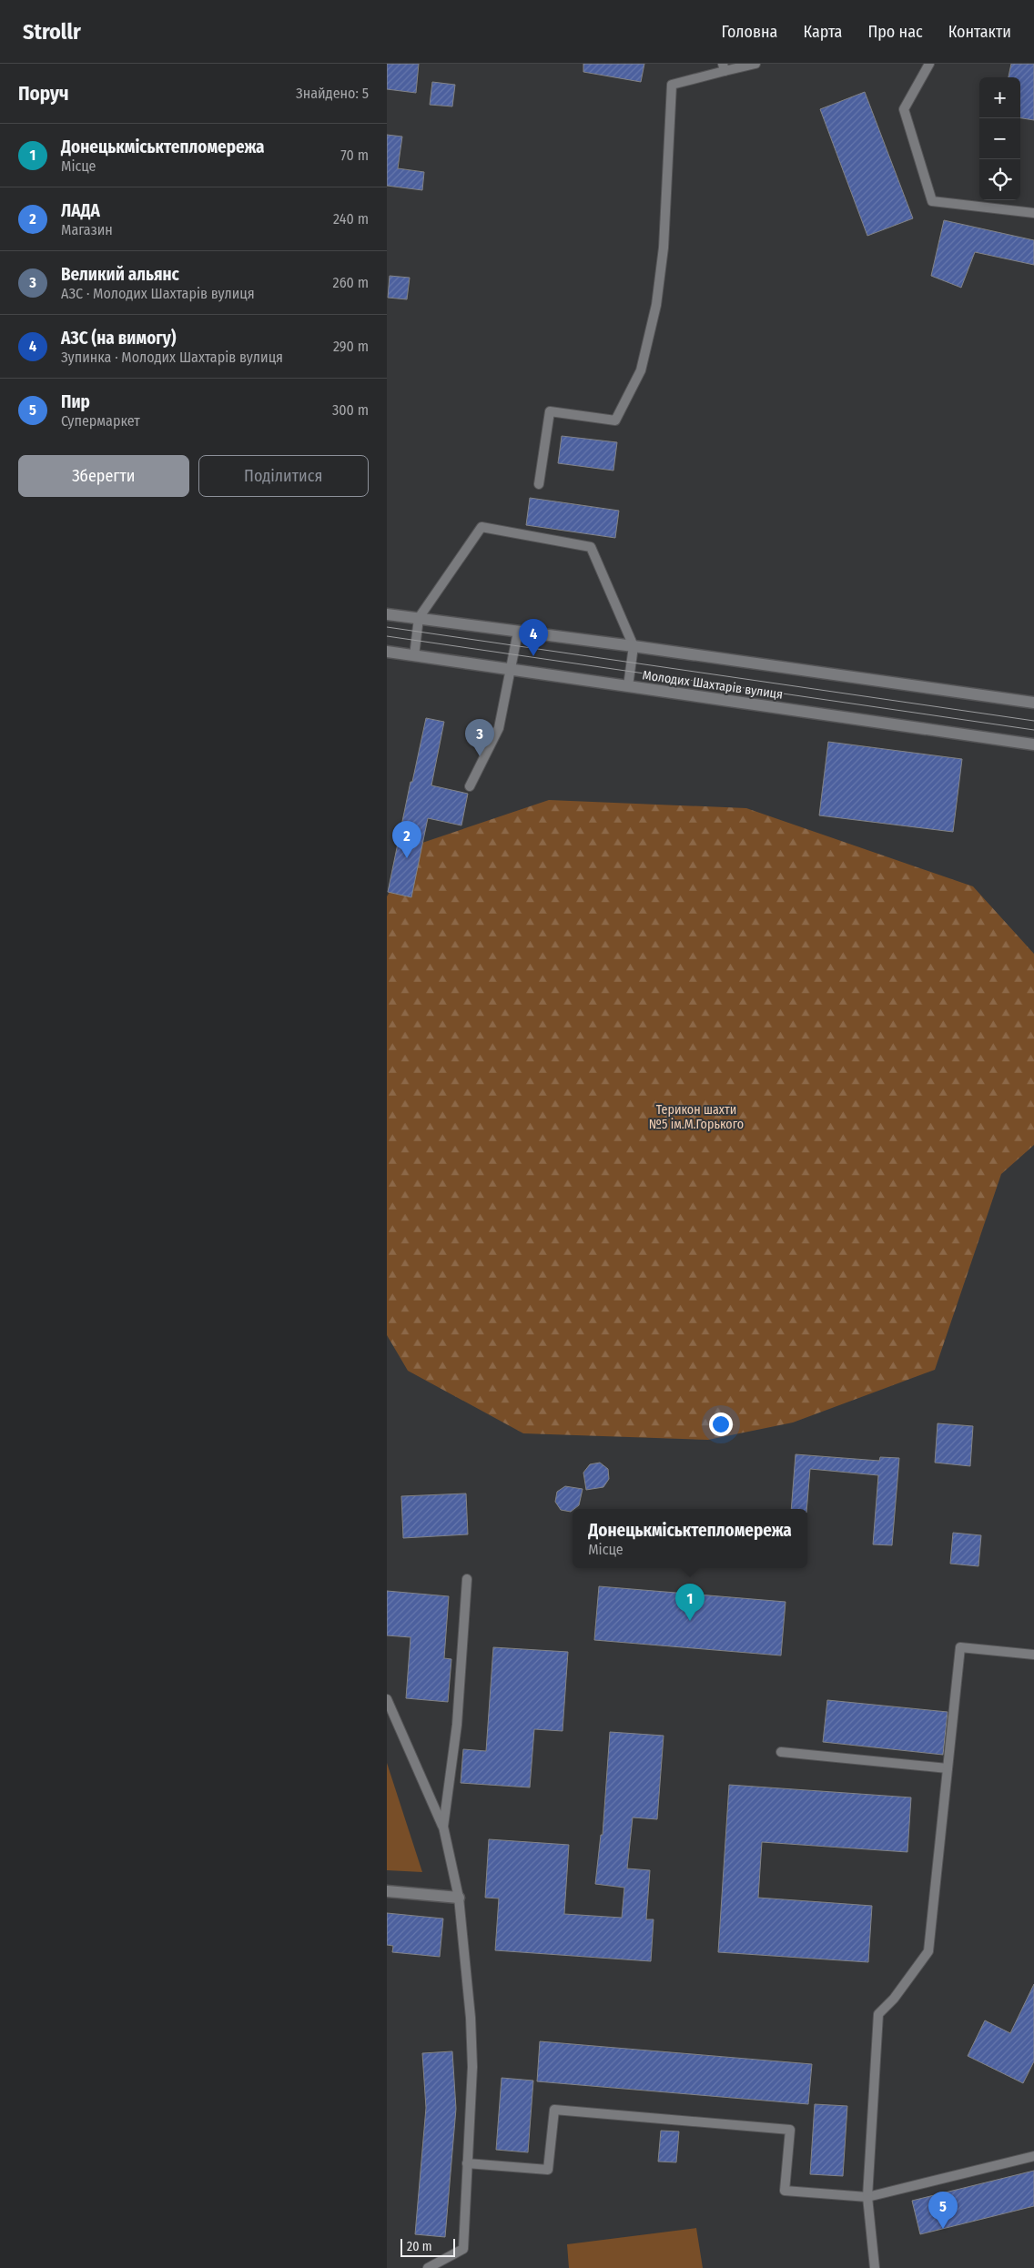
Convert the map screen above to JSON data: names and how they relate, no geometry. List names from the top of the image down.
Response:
{
  "streets": {
    "main road": ["Молодих Шахтарів вулиця"]
  },
  "parks": ["Терикон шахти №5 ім.М.Горького"],
  "scale_bar": "20 m",
  "page": {
    "header": "Strollr",
    "nav": [
      "Головна",
      "Карта",
      "Про нас",
      "Контакти"
    ],
    "heading": ["Поруч", "Знайдено: 5"],
    "map_buttons": ["+", "−"],
    "list": [
      {
        "mark": "1",
        "name": "Донецькміськтепломережа",
        "note": "Місце",
        "value": "70 m"
      },
      {
        "mark": "2",
        "name": "ЛАДА",
        "note": "Магазин",
        "value": "240 m"
      },
      {
        "mark": "3",
        "name": "Великий альянс",
        "note": "АЗС · Молодих Шахтарів вулиця",
        "value": "260 m"
      },
      {
        "mark": "4",
        "name": "АЗС (на вимогу)",
        "note": "Зупинка · Молодих Шахтарів вулиця",
        "value": "290 m"
      },
      {
        "mark": "5",
        "name": "Пир",
        "note": "Супермаркет",
        "value": "300 m"
      }
    ],
    "buttons": ["Зберегти", "Поділитися"],
    "pins": [
      "4",
      "3",
      "2",
      "1",
      "5"
    ],
    "popup": ["Донецькміськтепломережа", "Місце"],
    "scale": "20 m"
  }
}
